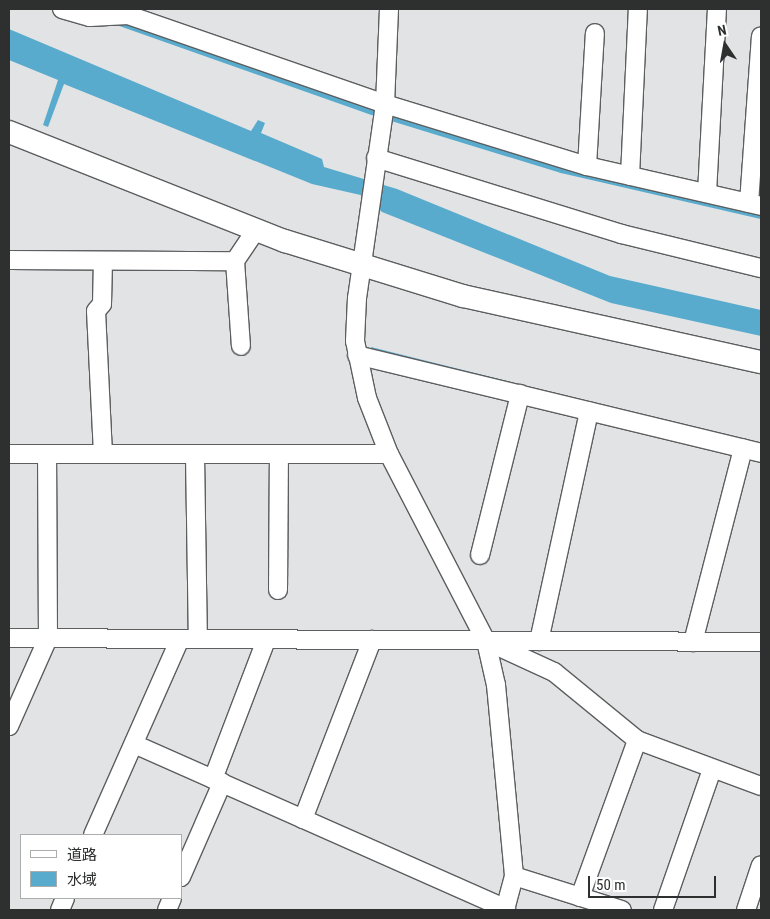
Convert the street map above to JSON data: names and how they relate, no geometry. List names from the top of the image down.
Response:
{
  "legend": ["道路", "水域"],
  "scale_bar": "50 m",
  "north": "top"
}
